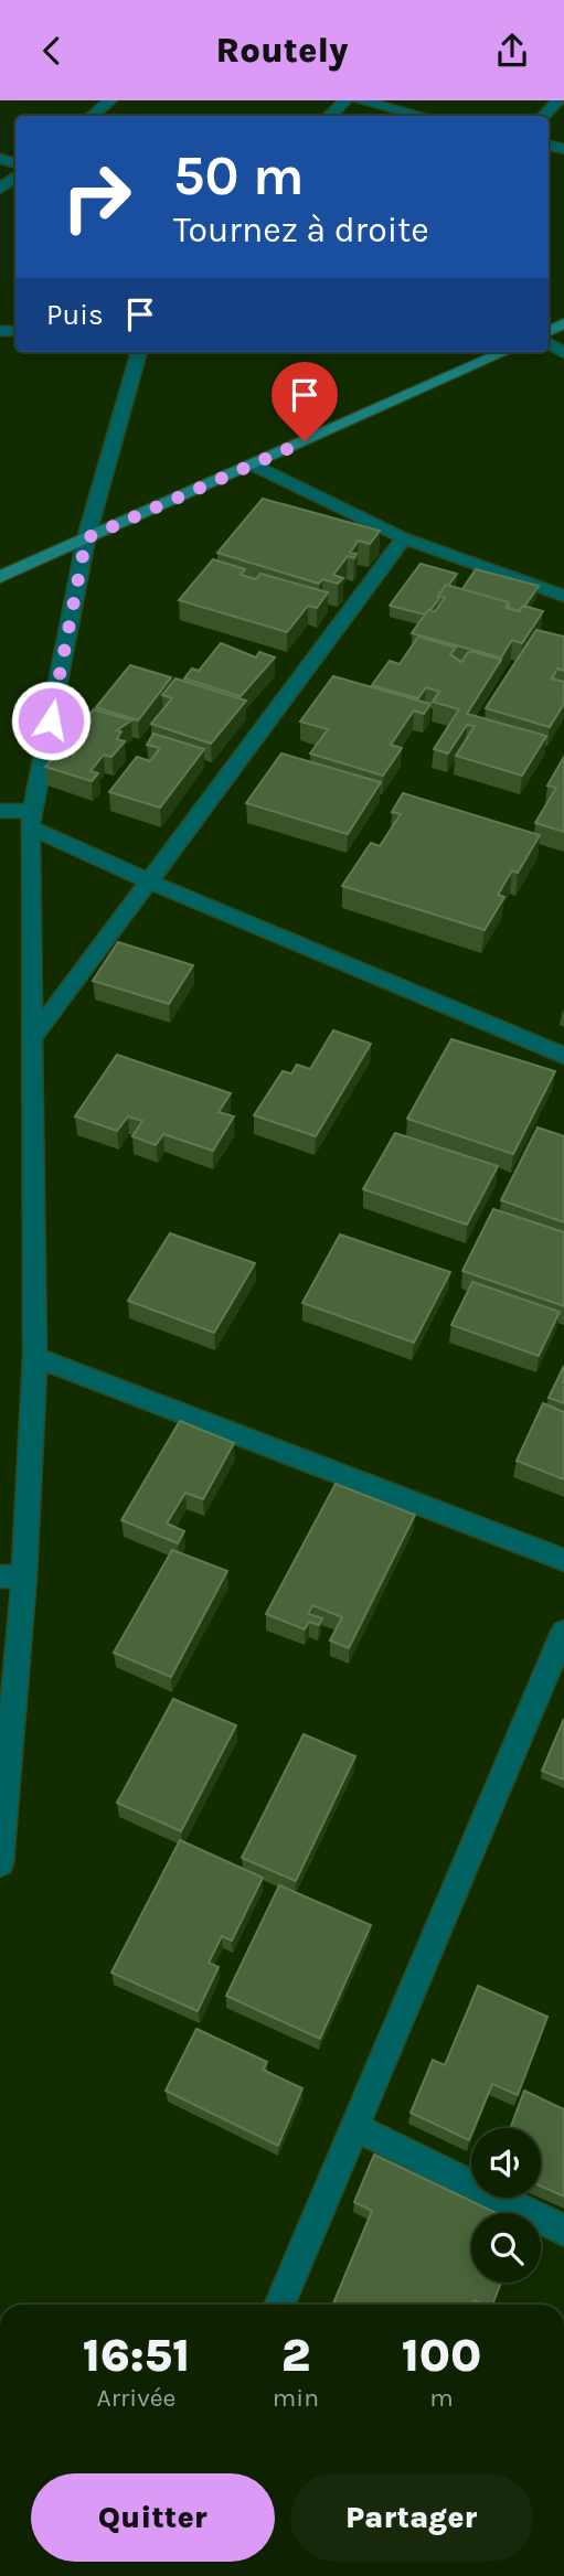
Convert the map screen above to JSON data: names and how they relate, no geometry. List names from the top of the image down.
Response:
{
  "page": {
    "header": "Routely",
    "turn": ["50 m", "Tournez à droite"],
    "then": "Puis",
    "eta": [
      "16:51",
      "Arrivée",
      "2",
      "min",
      "100",
      "m"
    ],
    "buttons": ["Quitter", "Partager"]
  }
}
